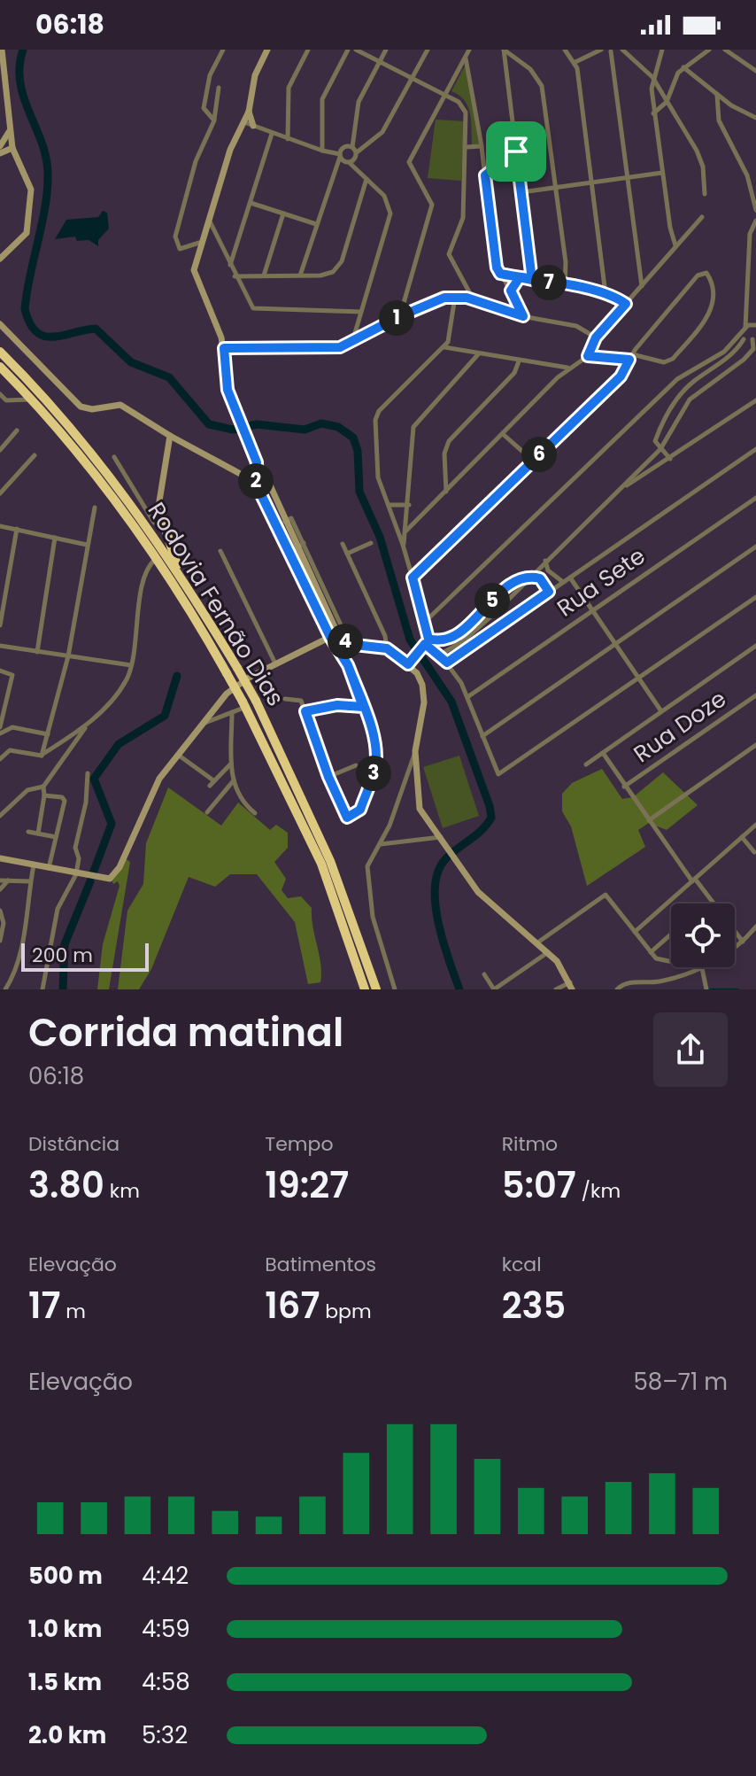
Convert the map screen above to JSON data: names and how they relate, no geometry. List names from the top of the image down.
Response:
{
  "streets": {
    "highway": ["Rodovia Fernão Dias"],
    "street": ["Rua Sete", "Rua Doze"]
  },
  "scale_bar": "200 m",
  "page": {
    "status": "06:18",
    "pins": [
      "7",
      "1",
      "6",
      "2",
      "5",
      "4",
      "3"
    ],
    "scale": "200 m",
    "heading": ["Corrida matinal", "06:18"],
    "stats": [
      ["Distância", "3.80 km"],
      ["Tempo", "19:27"],
      ["Ritmo", "5:07 /km"],
      ["Elevação", "17 m"],
      ["Batimentos", "167 bpm"],
      ["kcal", "235"]
    ],
    "chart": ["Elevação", "58–71 m"],
    "list": [
      {
        "name": "500 m",
        "note": "4:42"
      },
      {
        "name": "1.0 km",
        "note": "4:59"
      },
      {
        "name": "1.5 km",
        "note": "4:58"
      },
      {
        "name": "2.0 km",
        "note": "5:32"
      }
    ]
  }
}
